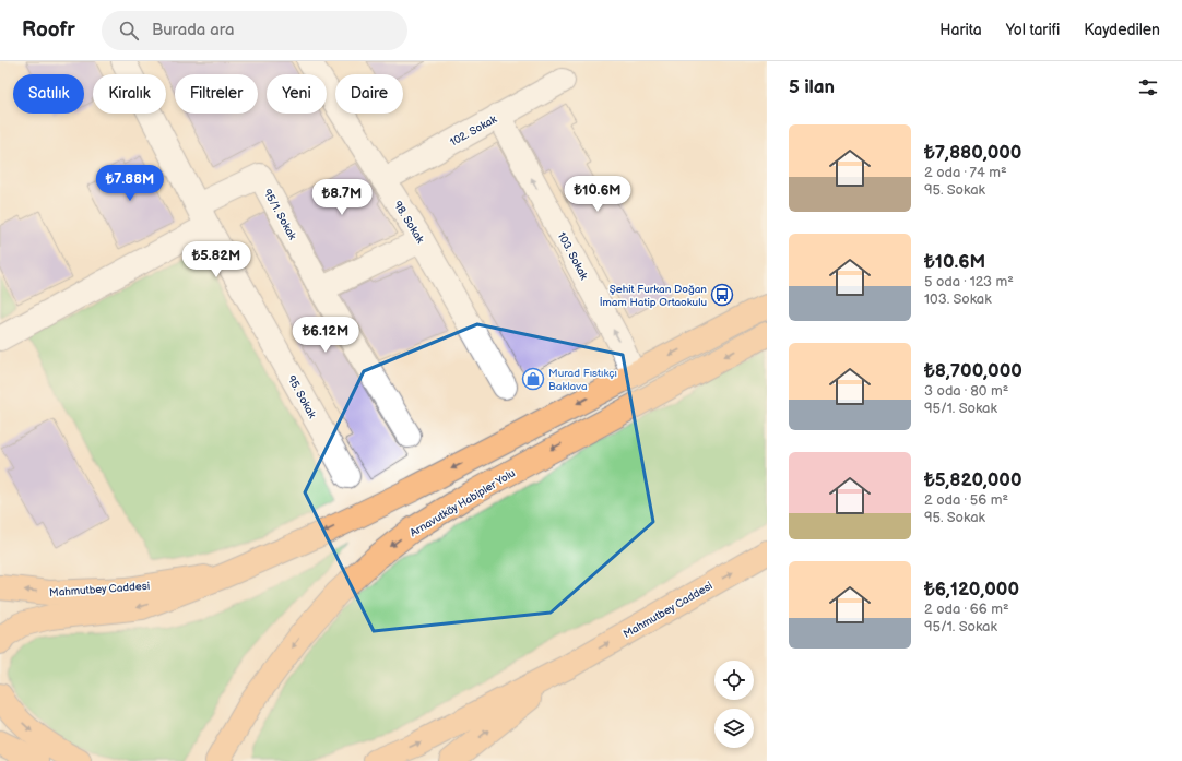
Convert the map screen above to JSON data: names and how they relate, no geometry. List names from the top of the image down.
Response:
{
  "streets": {
    "main road": ["Arnavutköy Habipler Yolu", "Mahmutbey Caddesi"],
    "street": [
      "102. Sokak",
      "95/1. Sokak",
      "98. Sokak",
      "103. Sokak",
      "95. Sokak"
    ]
  },
  "crossings": [
    ["102. Sokak", "98. Sokak"],
    ["102. Sokak", "103. Sokak"],
    ["95/1. Sokak", "95. Sokak"]
  ],
  "one_way": ["103. Sokak"],
  "places": {
    "bus stop": ["Şehit Furkan Doğan İmam Hatip Ortaokulu"],
    "shop": ["Murad Fıstıkçı Baklava"]
  },
  "page": {
    "header": "Roofr",
    "search": "Burada ara",
    "nav": ["Harita", "Yol tarifi", "Kaydedilen"],
    "heading": "5 ilan",
    "chip": [
      "Satılık",
      "Kiralık",
      "Filtreler",
      "Yeni",
      "Daire"
    ],
    "list": [
      {
        "name": "₺7,880,000",
        "note": "2 oda · 74 m² · 95. Sokak"
      },
      {
        "name": "₺10.6M",
        "note": "5 oda · 123 m² · 103. Sokak"
      },
      {
        "name": "₺8,700,000",
        "note": "3 oda · 80 m² · 95/1. Sokak"
      },
      {
        "name": "₺5,820,000",
        "note": "2 oda · 56 m² · 95. Sokak"
      },
      {
        "name": "₺6,120,000",
        "note": "2 oda · 66 m² · 95/1. Sokak"
      }
    ],
    "price": [
      "₺7.88M",
      "₺10.6M",
      "₺8.7M",
      "₺5.82M",
      "₺6.12M"
    ]
  }
}
